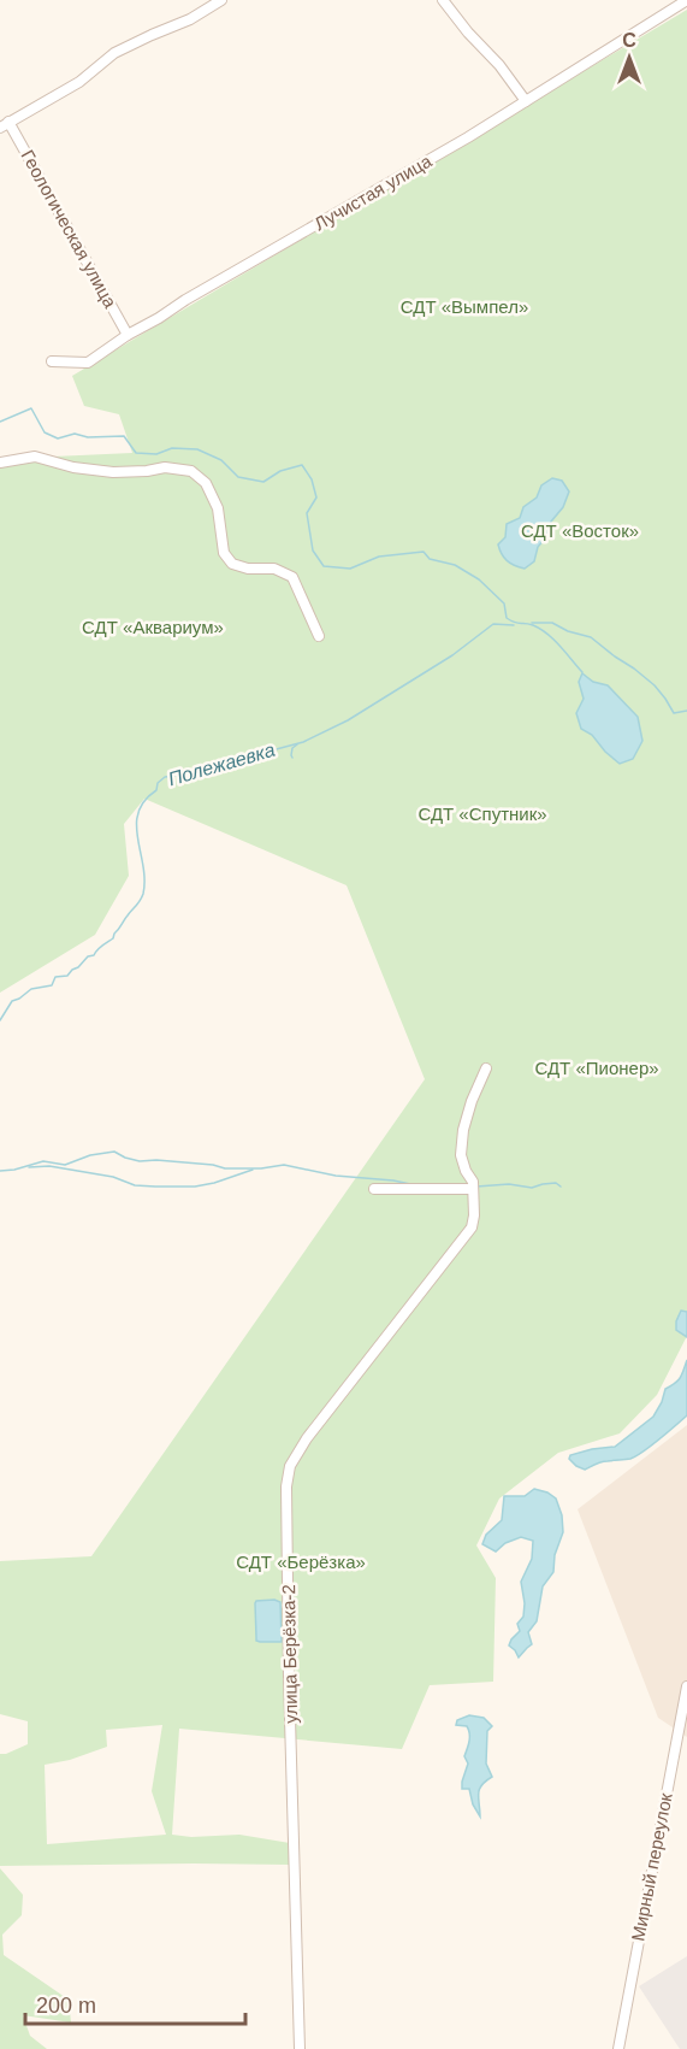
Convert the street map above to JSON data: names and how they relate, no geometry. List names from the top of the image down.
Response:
{
  "streets": {
    "street": [
      "Лучистая улица",
      "Геологическая улица",
      "улица Берёзка-2",
      "Мирный переулок"
    ]
  },
  "crossings": [
    ["Лучистая улица", "Геологическая улица"]
  ],
  "water": ["Полежаевка"],
  "parks": [
    "СДТ «Вымпел»",
    "СДТ «Восток»",
    "СДТ «Аквариум»",
    "СДТ «Спутник»",
    "СДТ «Пионер»",
    "СДТ «Берёзка»"
  ],
  "scale_bar": "200 m",
  "north": "top"
}
